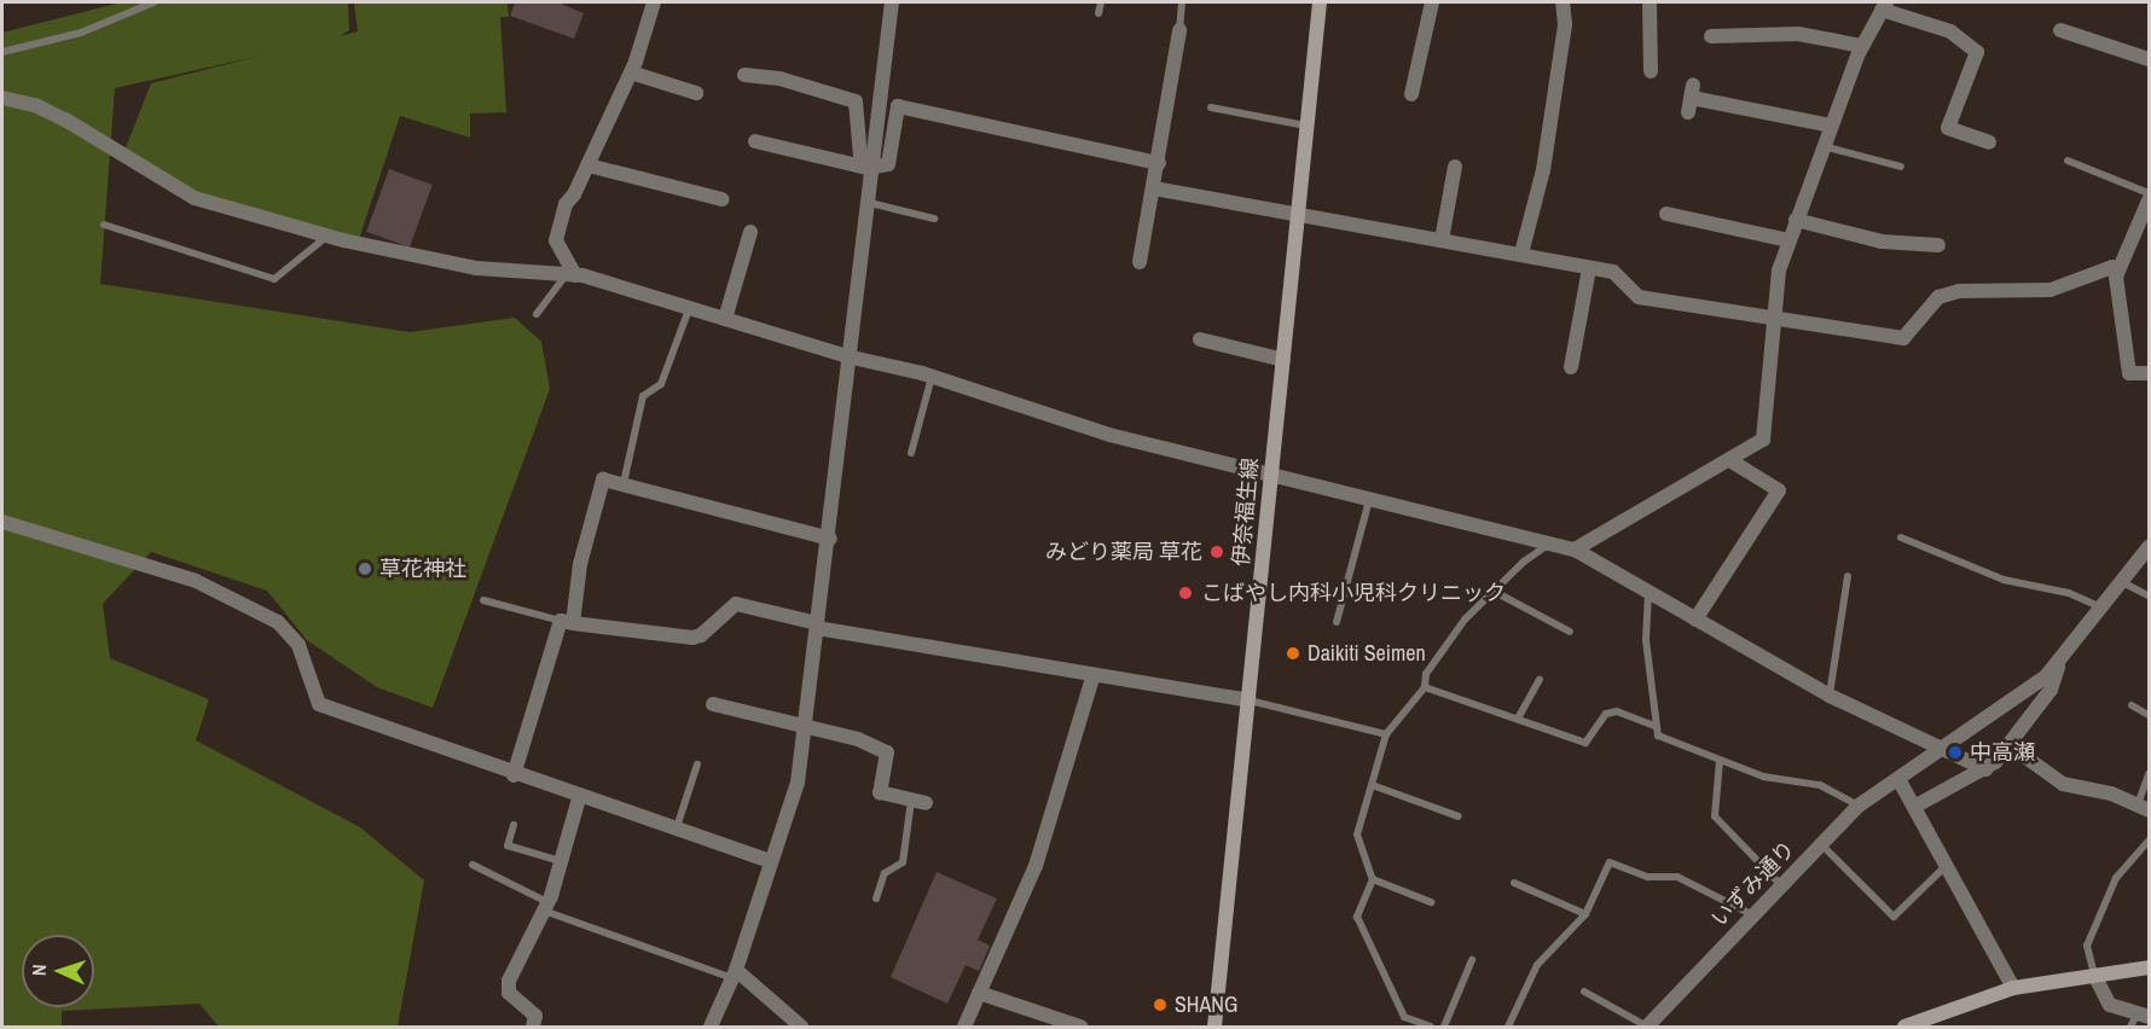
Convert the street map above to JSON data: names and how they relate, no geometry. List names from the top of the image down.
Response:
{
  "streets": {
    "main road": ["伊奈福生線"],
    "street": ["いずみ通り"]
  },
  "places": [
    "みどり薬局 草花",
    "草花神社",
    "こばやし内科小児科クリニック",
    "Daikiti Seimen",
    "中高瀬",
    "SHANG"
  ],
  "north": "left"
}
